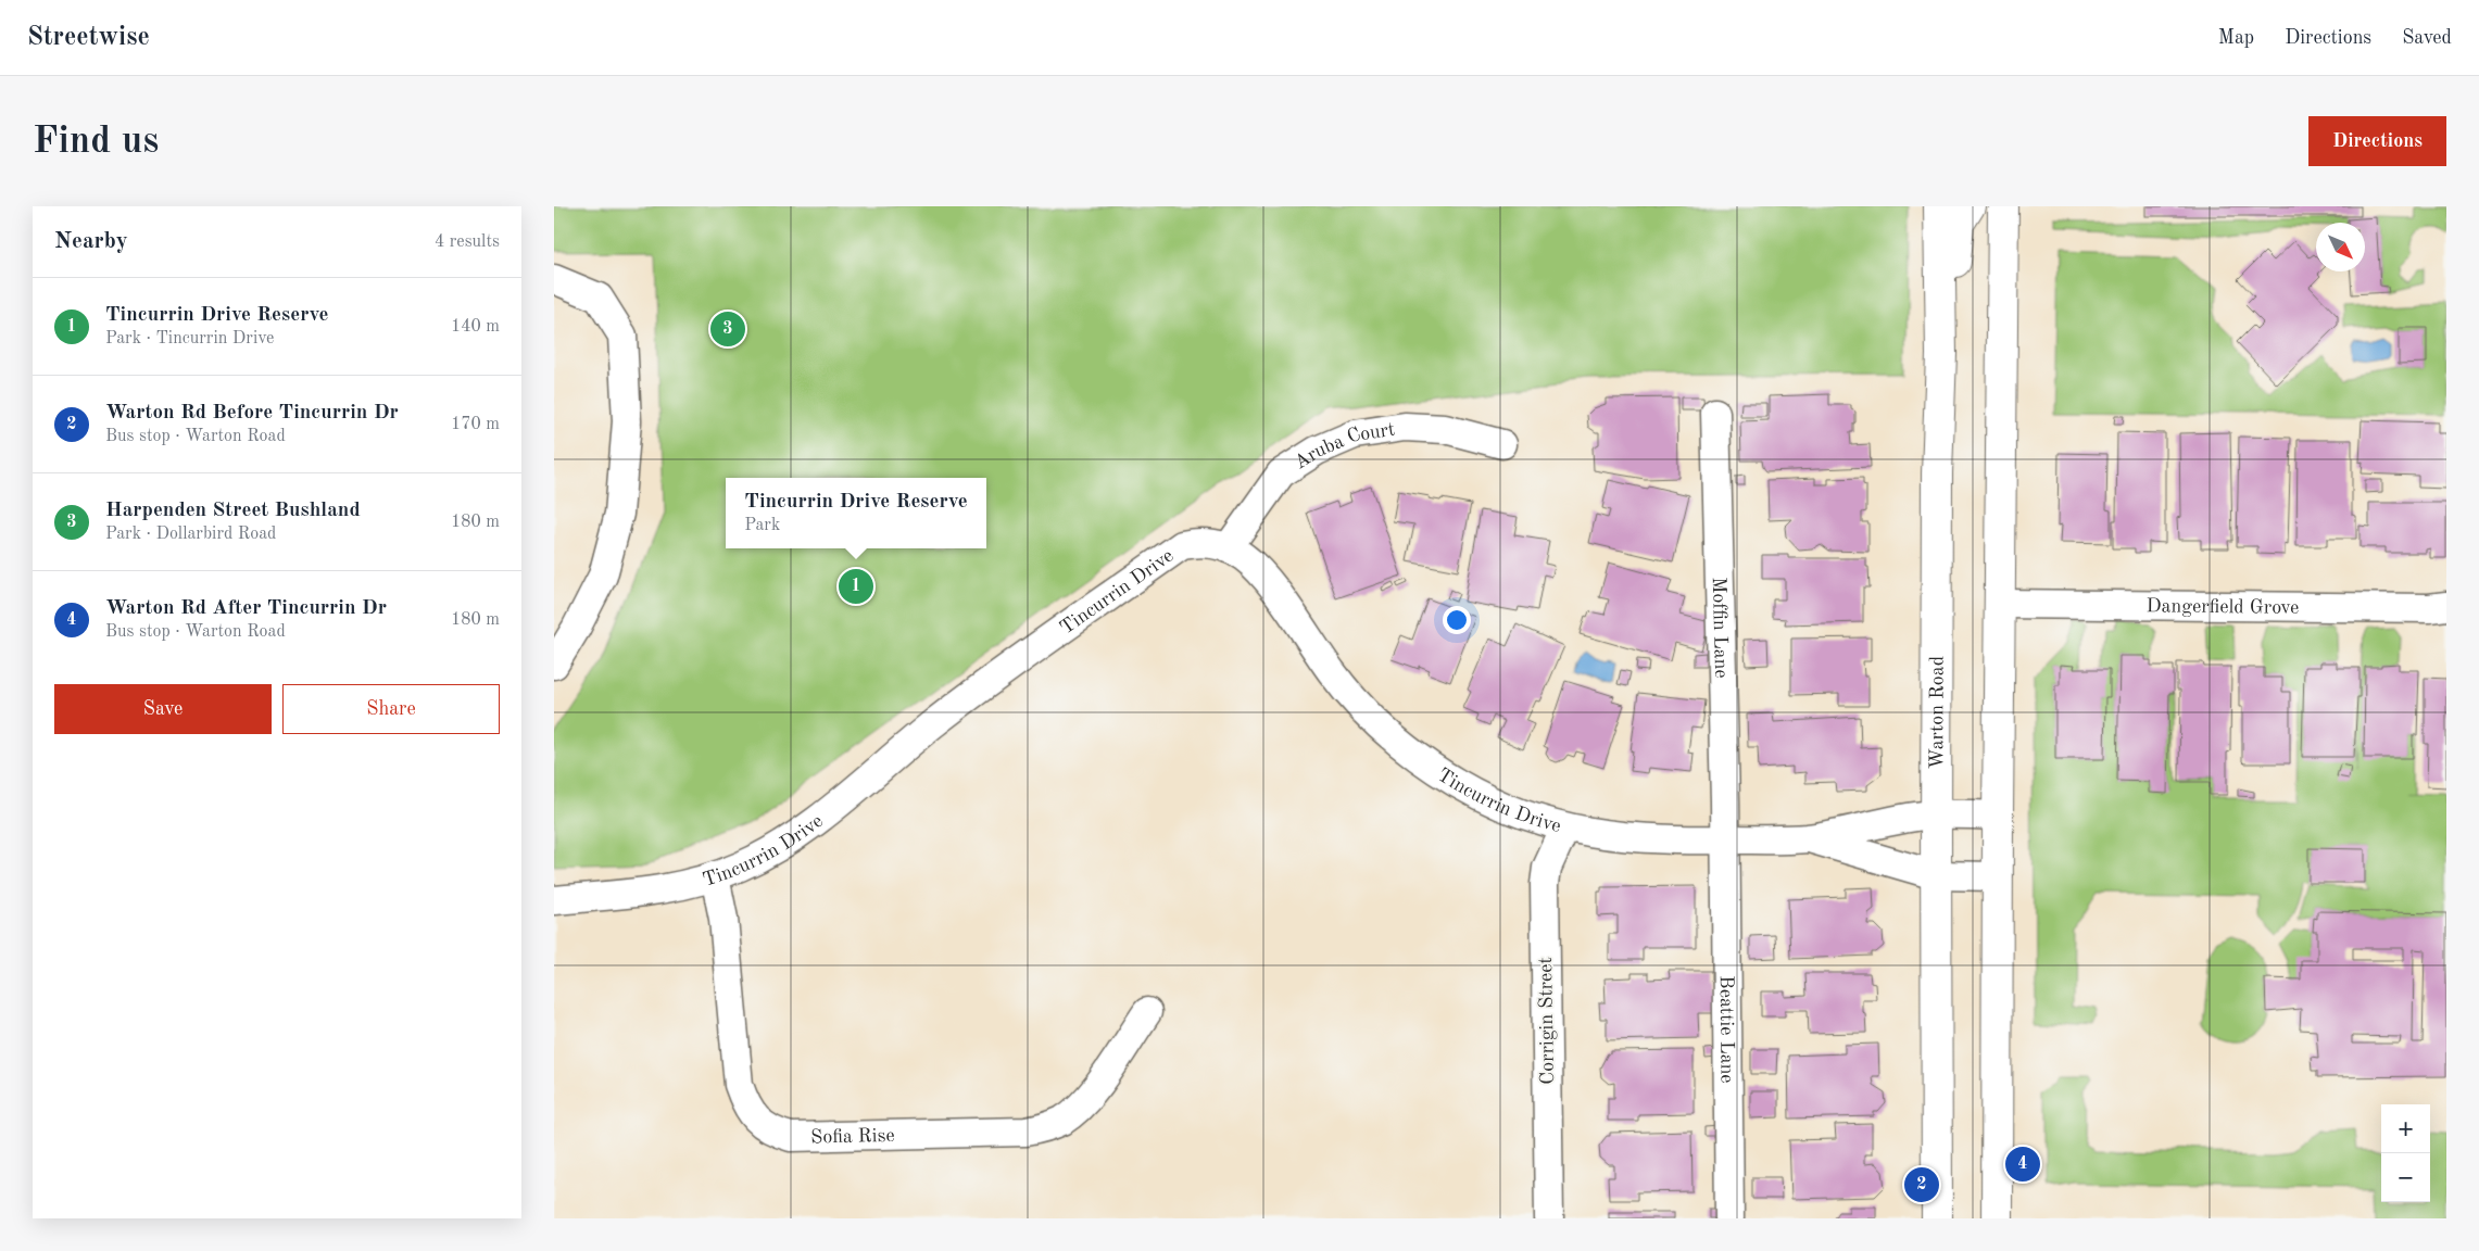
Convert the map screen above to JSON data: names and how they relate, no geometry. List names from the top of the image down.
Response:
{
  "streets": {
    "main road": ["Warton Road"],
    "street": [
      "Aruba Court",
      "Tincurrin Drive",
      "Dangerfield Grove",
      "Moffin Lane",
      "Corrigin Street",
      "Beattie Lane",
      "Sofia Rise"
    ]
  },
  "crossings": [
    ["Aruba Court", "Tincurrin Drive"],
    ["Tincurrin Drive", "Moffin Lane"],
    ["Tincurrin Drive", "Warton Road"],
    ["Tincurrin Drive", "Corrigin Street"],
    ["Tincurrin Drive", "Beattie Lane"],
    ["Tincurrin Drive", "Sofia Rise"],
    ["Moffin Lane", "Beattie Lane"]
  ],
  "north": "bottom right",
  "page": {
    "header": "Streetwise",
    "nav": ["Map", "Directions", "Saved"],
    "buttons": [
      "Directions",
      ["Save", "Share"]
    ],
    "title": "Find us",
    "heading": ["Nearby", "4 results"],
    "list": [
      {
        "mark": "1",
        "name": "Tincurrin Drive Reserve",
        "note": "Park · Tincurrin Drive",
        "value": "140 m"
      },
      {
        "mark": "2",
        "name": "Warton Rd Before Tincurrin Dr",
        "note": "Bus stop · Warton Road",
        "value": "170 m"
      },
      {
        "mark": "3",
        "name": "Harpenden Street Bushland",
        "note": "Park · Dollarbird Road",
        "value": "180 m"
      },
      {
        "mark": "4",
        "name": "Warton Rd After Tincurrin Dr",
        "note": "Bus stop · Warton Road",
        "value": "180 m"
      }
    ],
    "pins": [
      "3",
      "1",
      "4",
      "2"
    ],
    "popup": ["Tincurrin Drive Reserve", "Park"],
    "map_buttons": ["+", "−"]
  }
}
